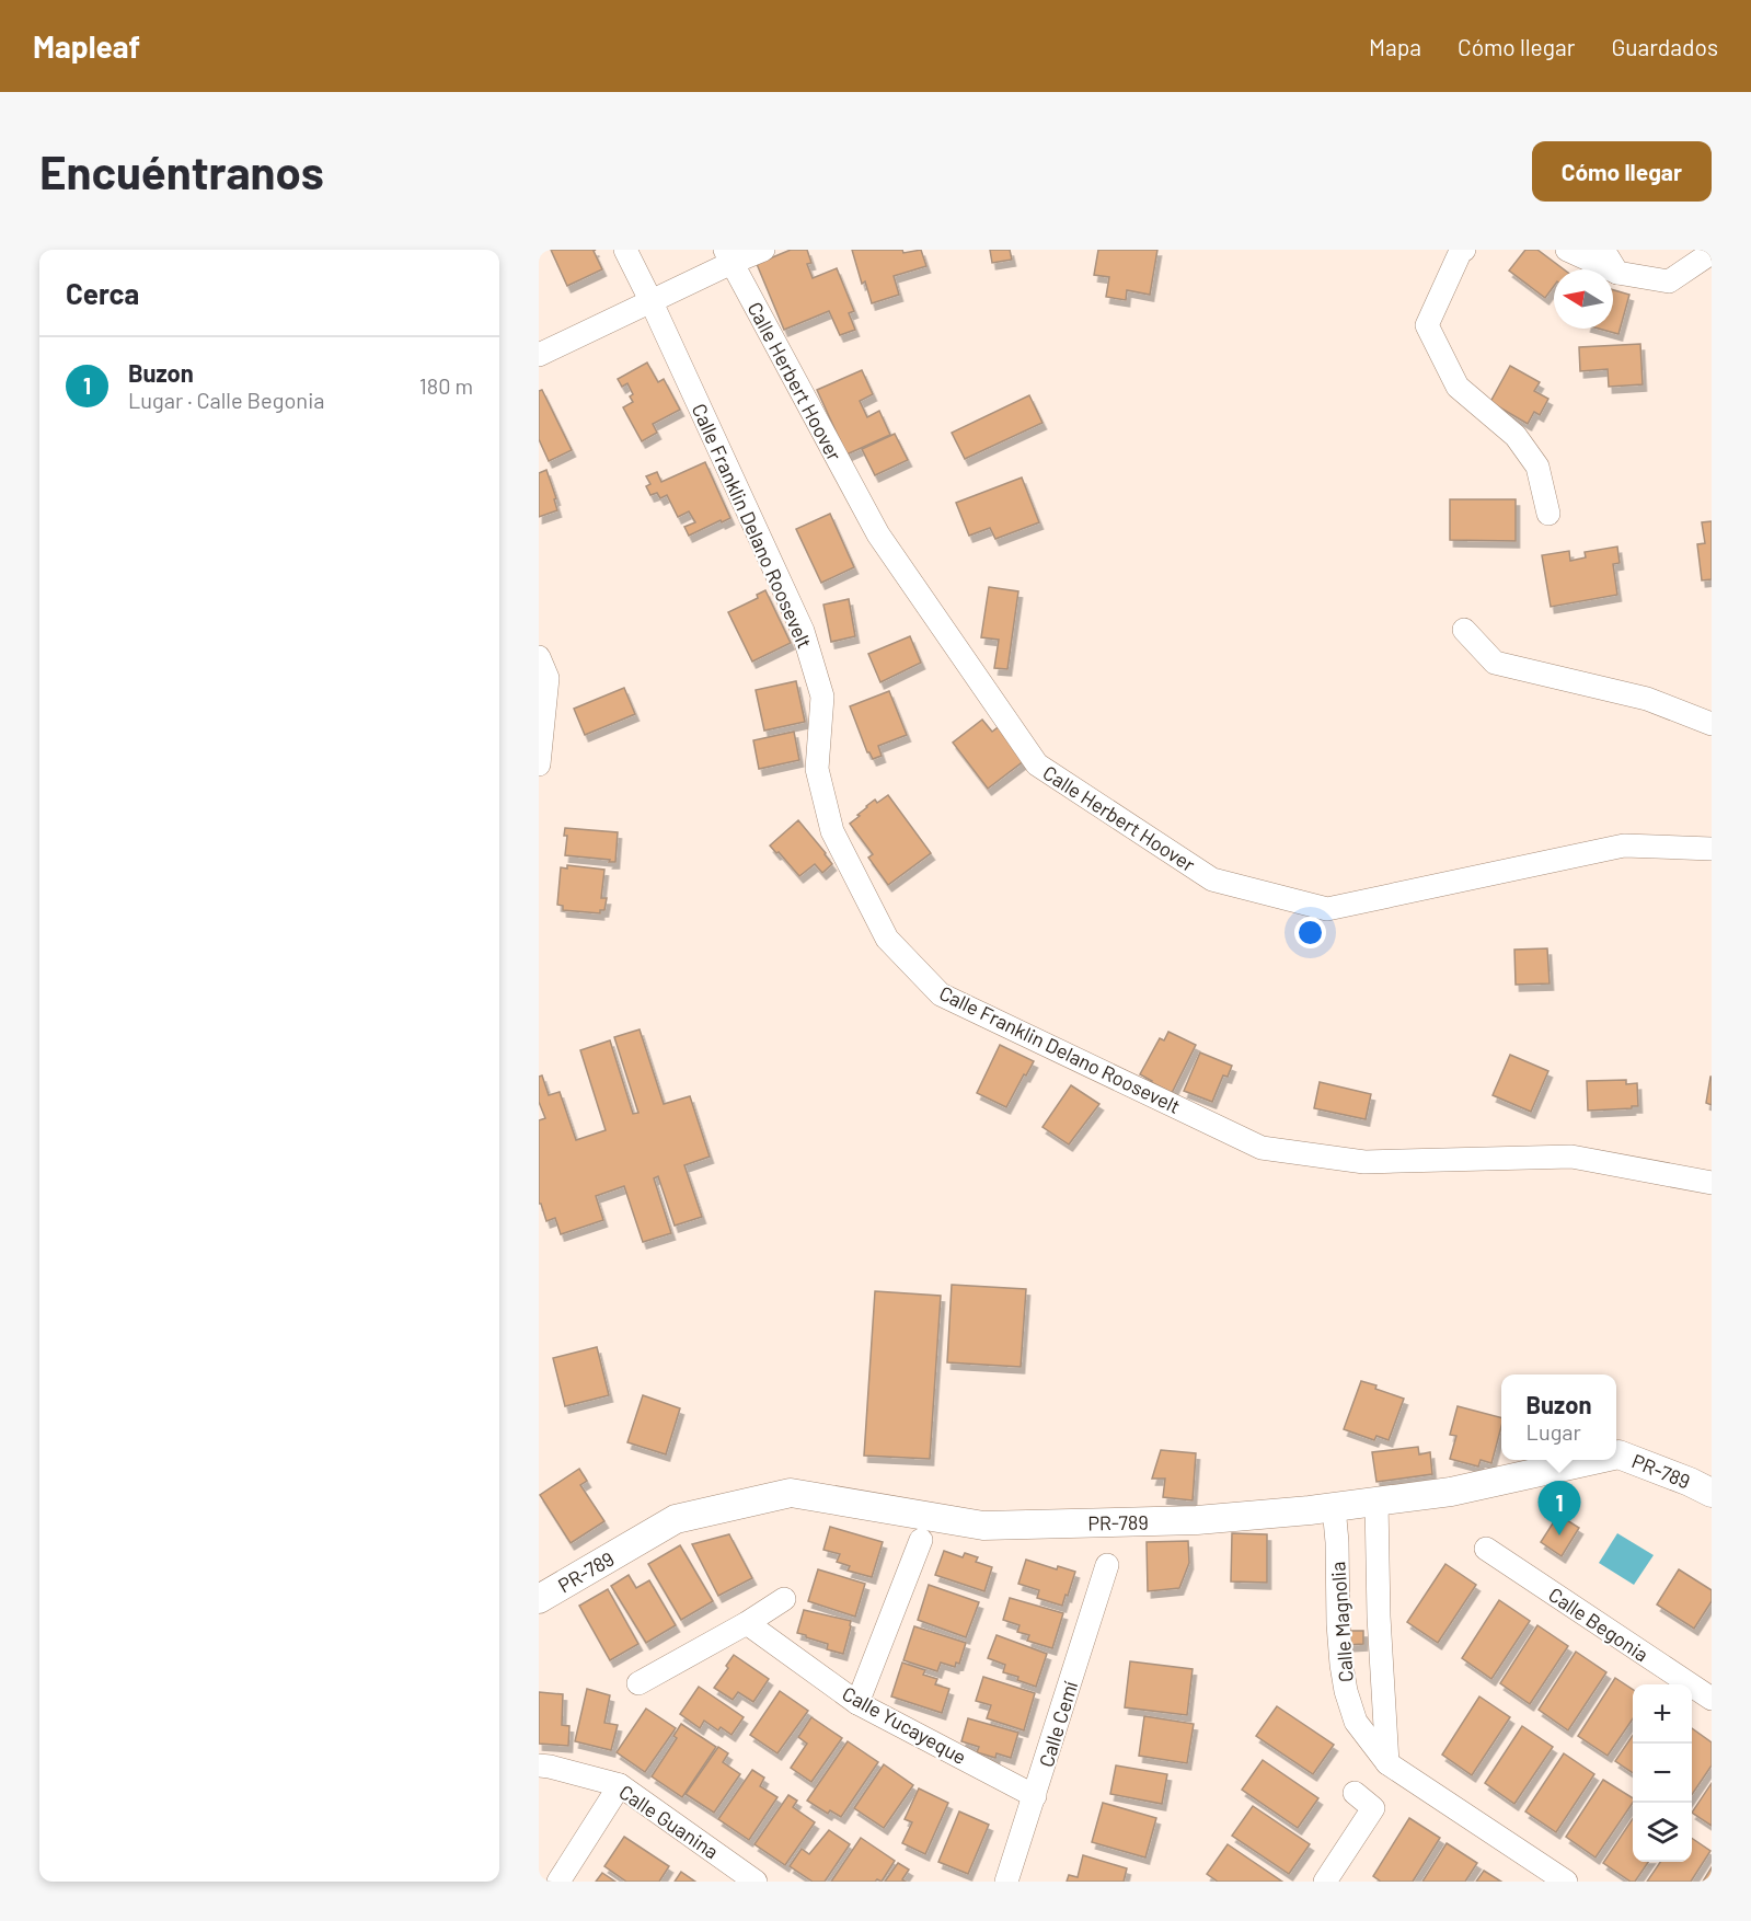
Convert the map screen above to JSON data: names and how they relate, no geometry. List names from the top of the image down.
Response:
{
  "streets": {
    "street": [
      "Calle Herbert Hoover",
      "Calle Franklin Delano Roosevelt",
      "PR-789",
      "Calle Magnolia",
      "Calle Begonia",
      "Calle Cemí",
      "Calle Yucayeque",
      "Calle Guanina"
    ]
  },
  "crossings": [
    ["PR-789", "Calle Magnolia"],
    ["Calle Cemí", "Calle Yucayeque"]
  ],
  "north": "left",
  "page": {
    "header": "Mapleaf",
    "nav": ["Mapa", "Cómo llegar", "Guardados"],
    "buttons": "Cómo llegar",
    "title": "Encuéntranos",
    "heading": "Cerca",
    "list": [
      {
        "mark": "1",
        "name": "Buzon",
        "note": "Lugar · Calle Begonia",
        "value": "180 m"
      }
    ],
    "popup": ["Buzon", "Lugar"],
    "pins": "1",
    "map_buttons": ["+", "−"]
  }
}
